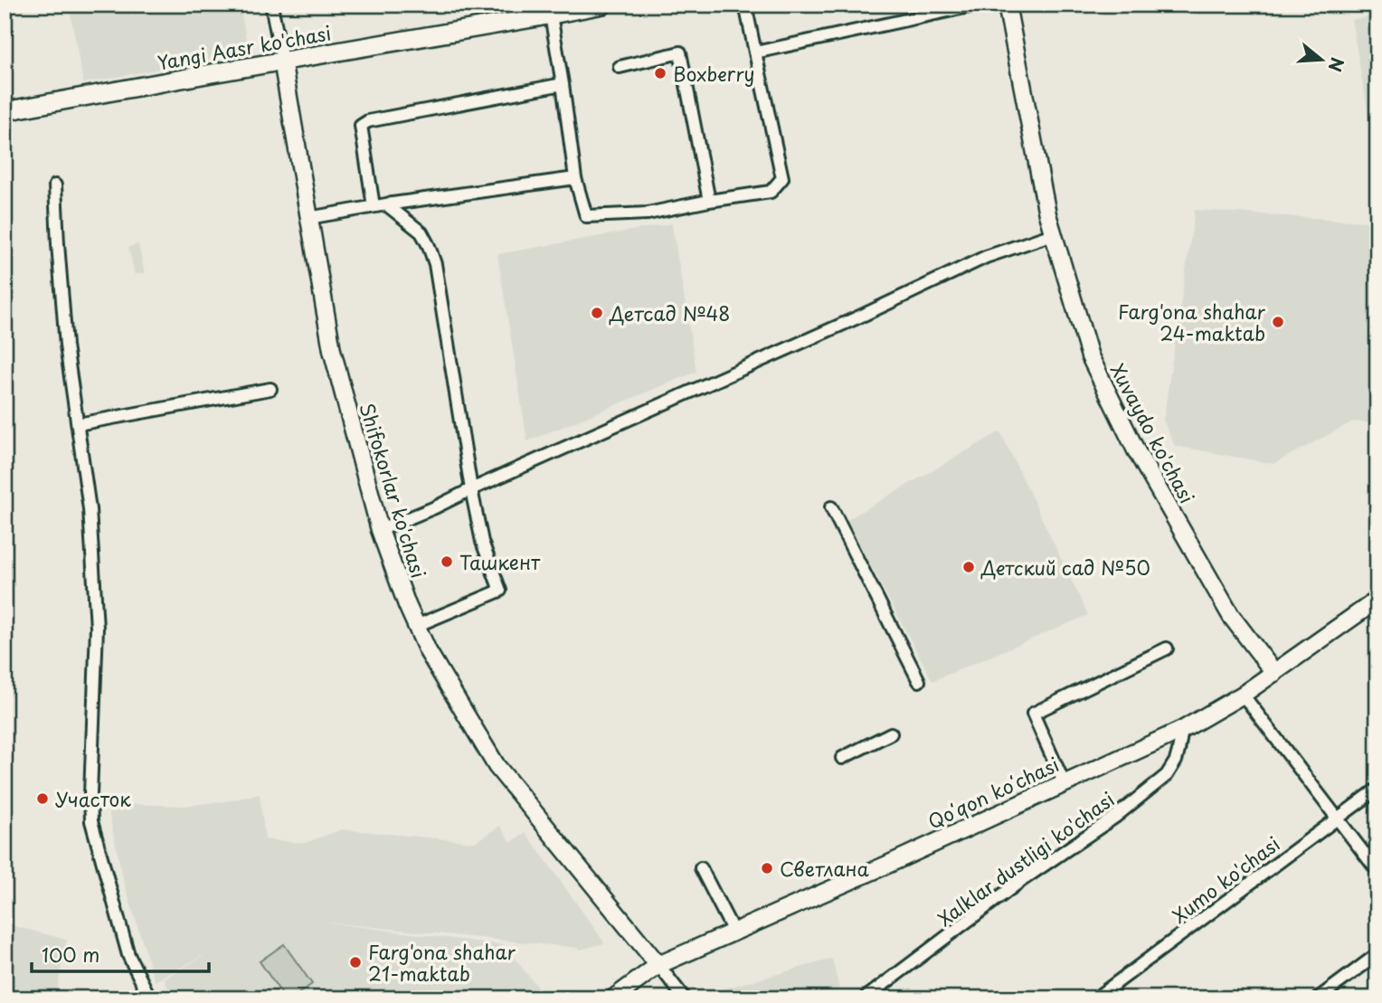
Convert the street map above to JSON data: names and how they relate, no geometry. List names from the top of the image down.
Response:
{
  "streets": {
    "main road": ["Yangi Aasr ko'chasi"],
    "street": [
      "Xuvaydo ko'chasi",
      "Shifokorlar ko'chasi",
      "Qoʻqon koʻchasi",
      "Xalklar dustligi ko'chasi",
      "Xumo ko'chasi"
    ]
  },
  "crossings": [
    ["Yangi Aasr ko'chasi", "Shifokorlar ko'chasi"],
    ["Xuvaydo ko'chasi", "Qoʻqon koʻchasi"],
    ["Shifokorlar ko'chasi", "Qoʻqon koʻchasi"],
    ["Qoʻqon koʻchasi", "Xalklar dustligi ko'chasi"]
  ],
  "places": [
    "Boxberry",
    "Детсад №48",
    "Farg'ona shahar 24-maktab",
    "Ташкент",
    "Детский сад №50",
    "Участок",
    "Светлана",
    "Farg'ona shahar 21-maktab"
  ],
  "scale_bar": "100 m",
  "north": "right"
}
